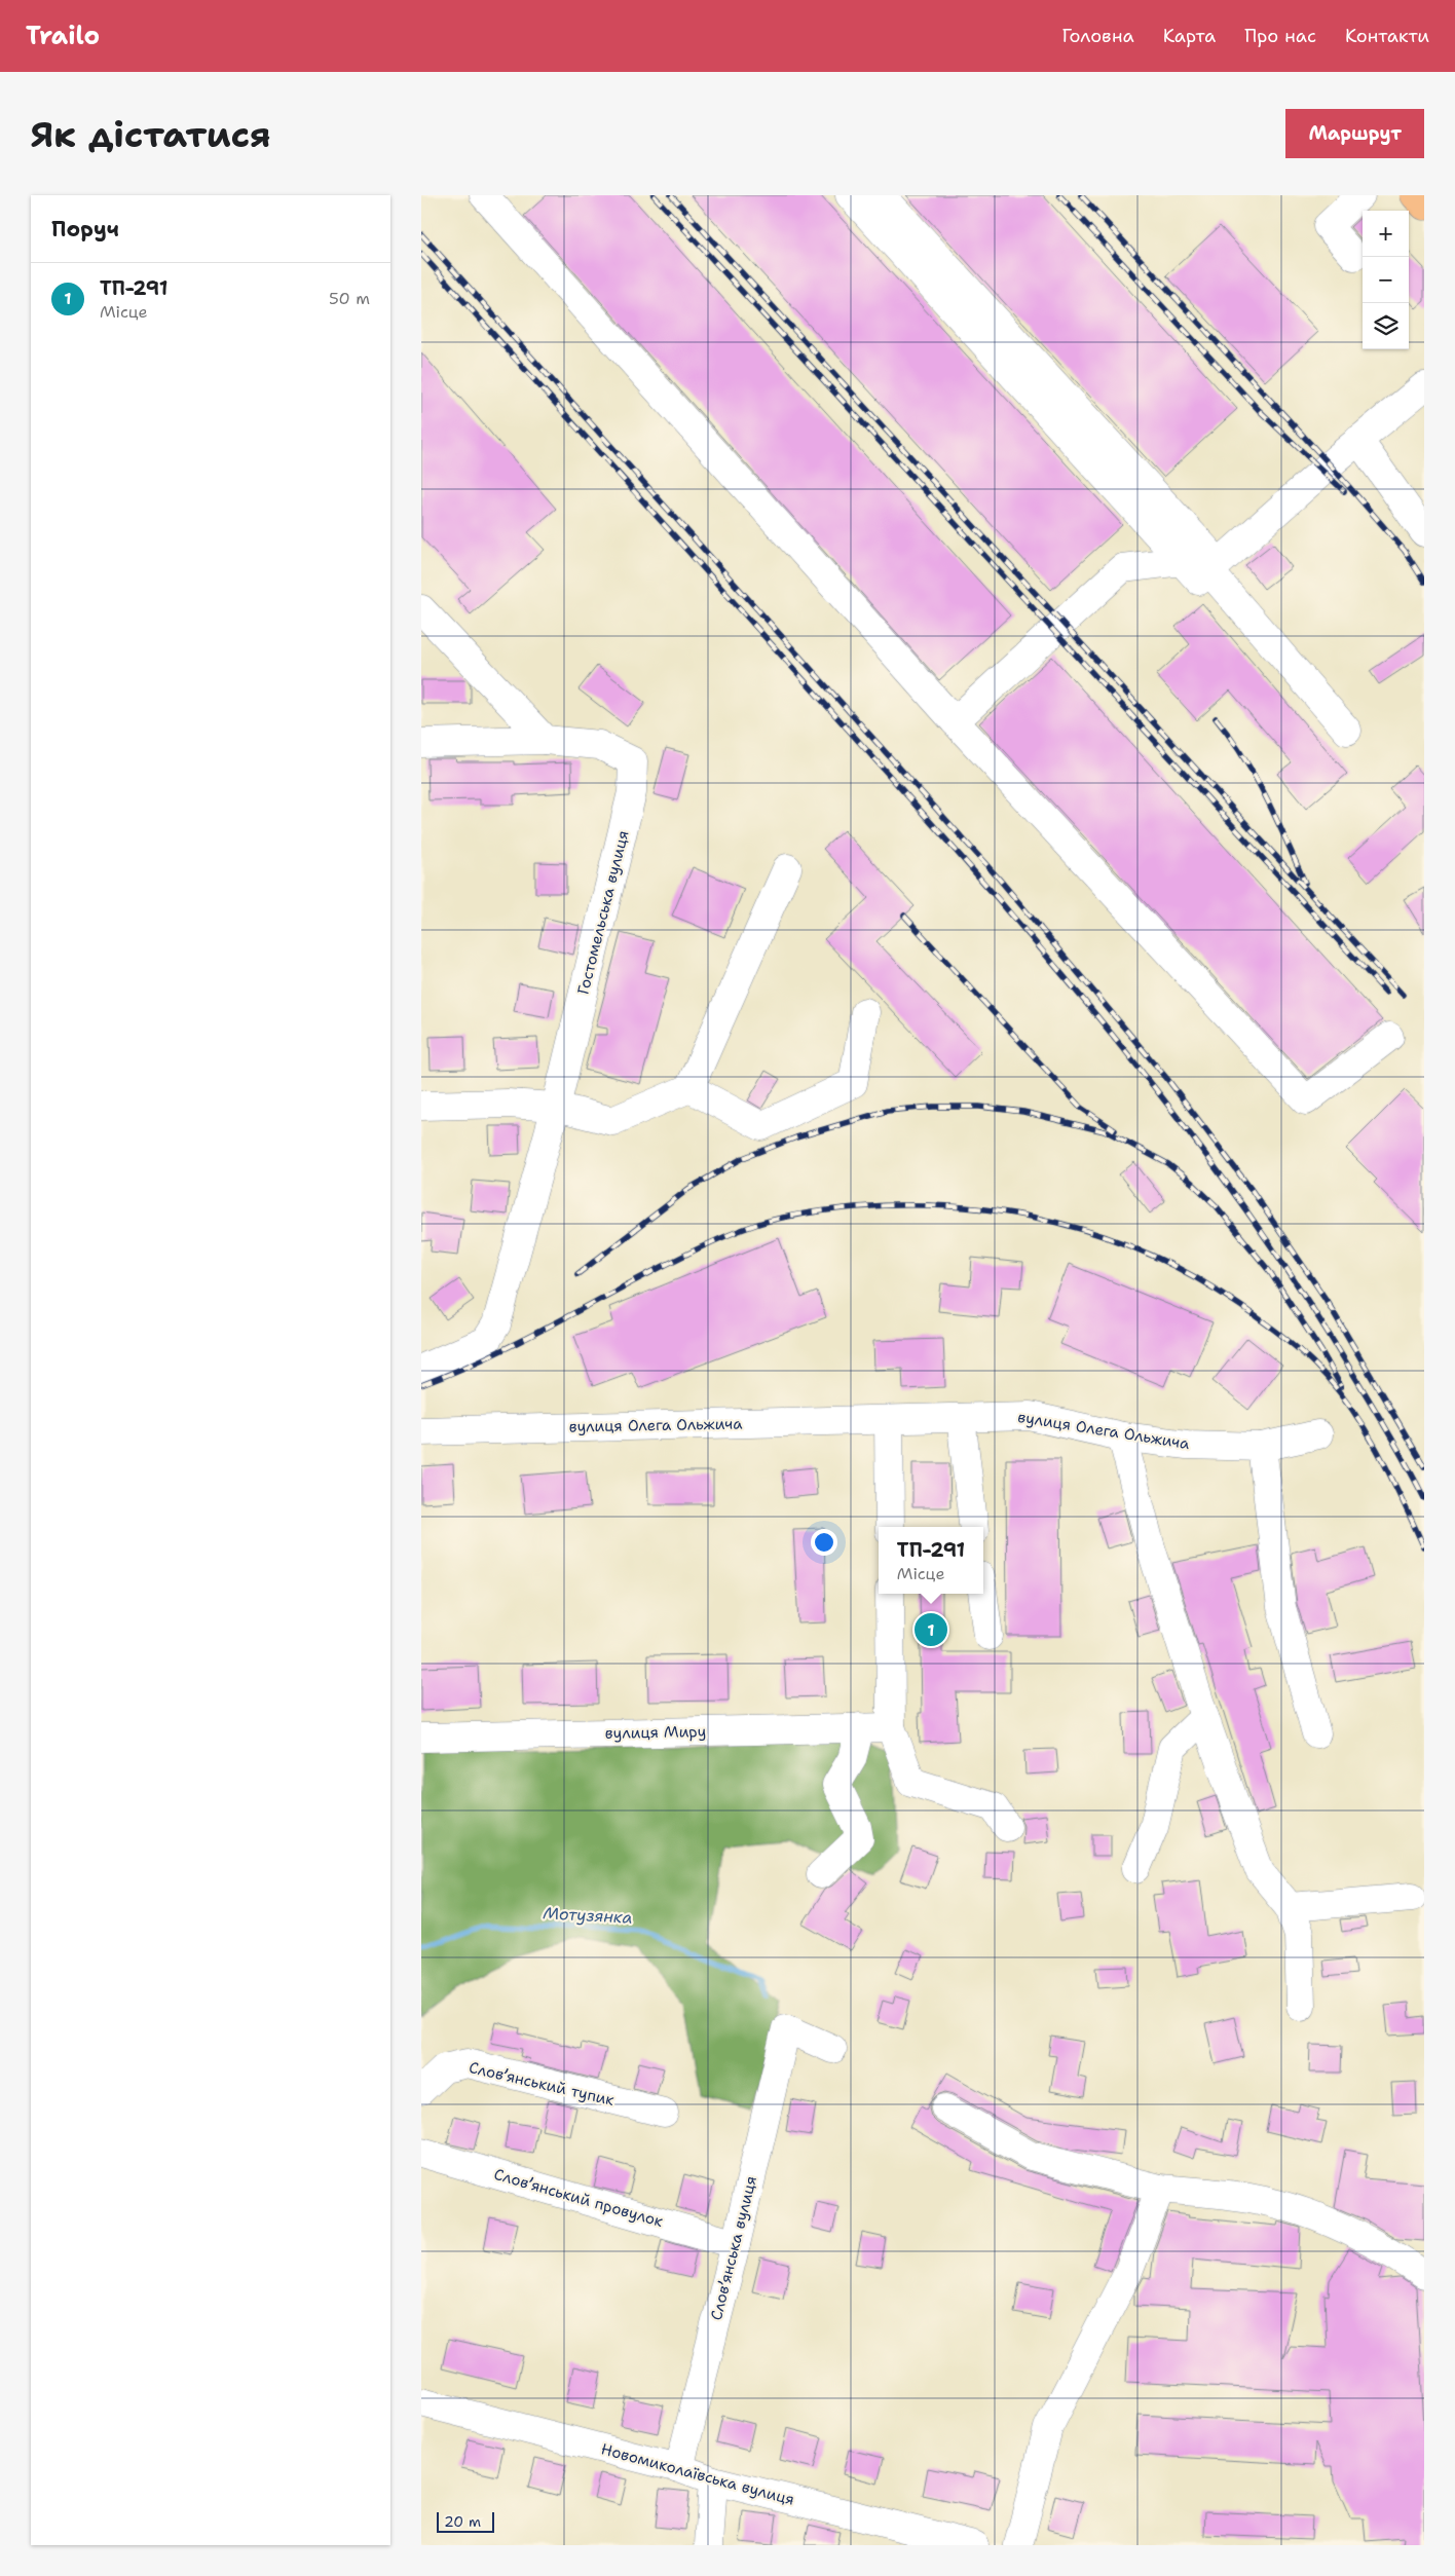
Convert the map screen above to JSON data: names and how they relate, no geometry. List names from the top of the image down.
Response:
{
  "streets": {
    "street": [
      "Гостомельська вулиця",
      "вулиця Олега Ольжича",
      "вулиця Миру",
      "Словʼянський тупик",
      "Словʼянський провулок",
      "Словʼянська вулиця",
      "Новомиколаївська вулиця"
    ]
  },
  "crossings": [
    ["Словʼянський провулок", "Словʼянська вулиця"],
    ["Словʼянська вулиця", "Новомиколаївська вулиця"]
  ],
  "water": ["Мотузянка"],
  "scale_bar": "20 m",
  "page": {
    "header": "Trailo",
    "nav": [
      "Головна",
      "Карта",
      "Про нас",
      "Контакти"
    ],
    "buttons": "Маршрут",
    "title": "Як дістатися",
    "heading": "Поруч",
    "map_buttons": ["+", "−"],
    "list": [
      {
        "mark": "1",
        "name": "ТП-291",
        "note": "Місце",
        "value": "50 m"
      }
    ],
    "popup": ["ТП-291", "Місце"],
    "pins": "1",
    "scale": "20 m"
  }
}
